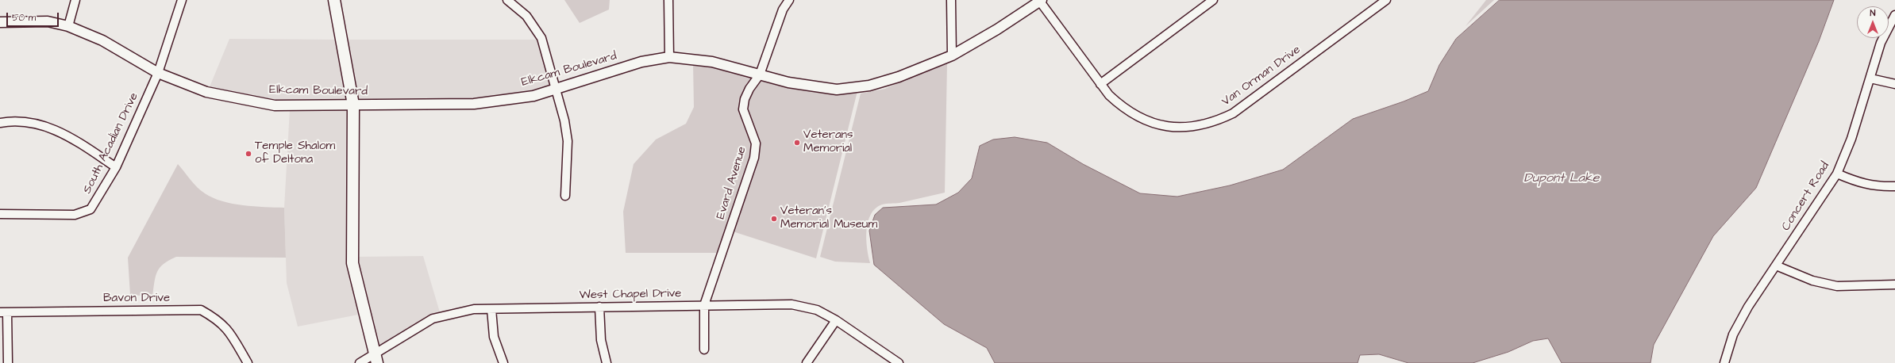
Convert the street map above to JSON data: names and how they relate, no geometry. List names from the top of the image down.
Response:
{
  "streets": {
    "street": [
      "Elkcam Boulevard",
      "Van Orman Drive",
      "South Acadian Drive",
      "Evard Avenue",
      "Concert Road",
      "West Chapel Drive",
      "Bavon Drive"
    ]
  },
  "crossings": [
    ["Elkcam Boulevard", "Van Orman Drive"],
    ["Elkcam Boulevard", "South Acadian Drive"],
    ["Elkcam Boulevard", "Evard Avenue"],
    ["Evard Avenue", "West Chapel Drive"]
  ],
  "water": ["Dupont Lake"],
  "places": ["Veterans Memorial", "Temple Shalom of Deltona", "Veteran's Memorial Museum"],
  "scale_bar": "50 m",
  "north": "top"
}
